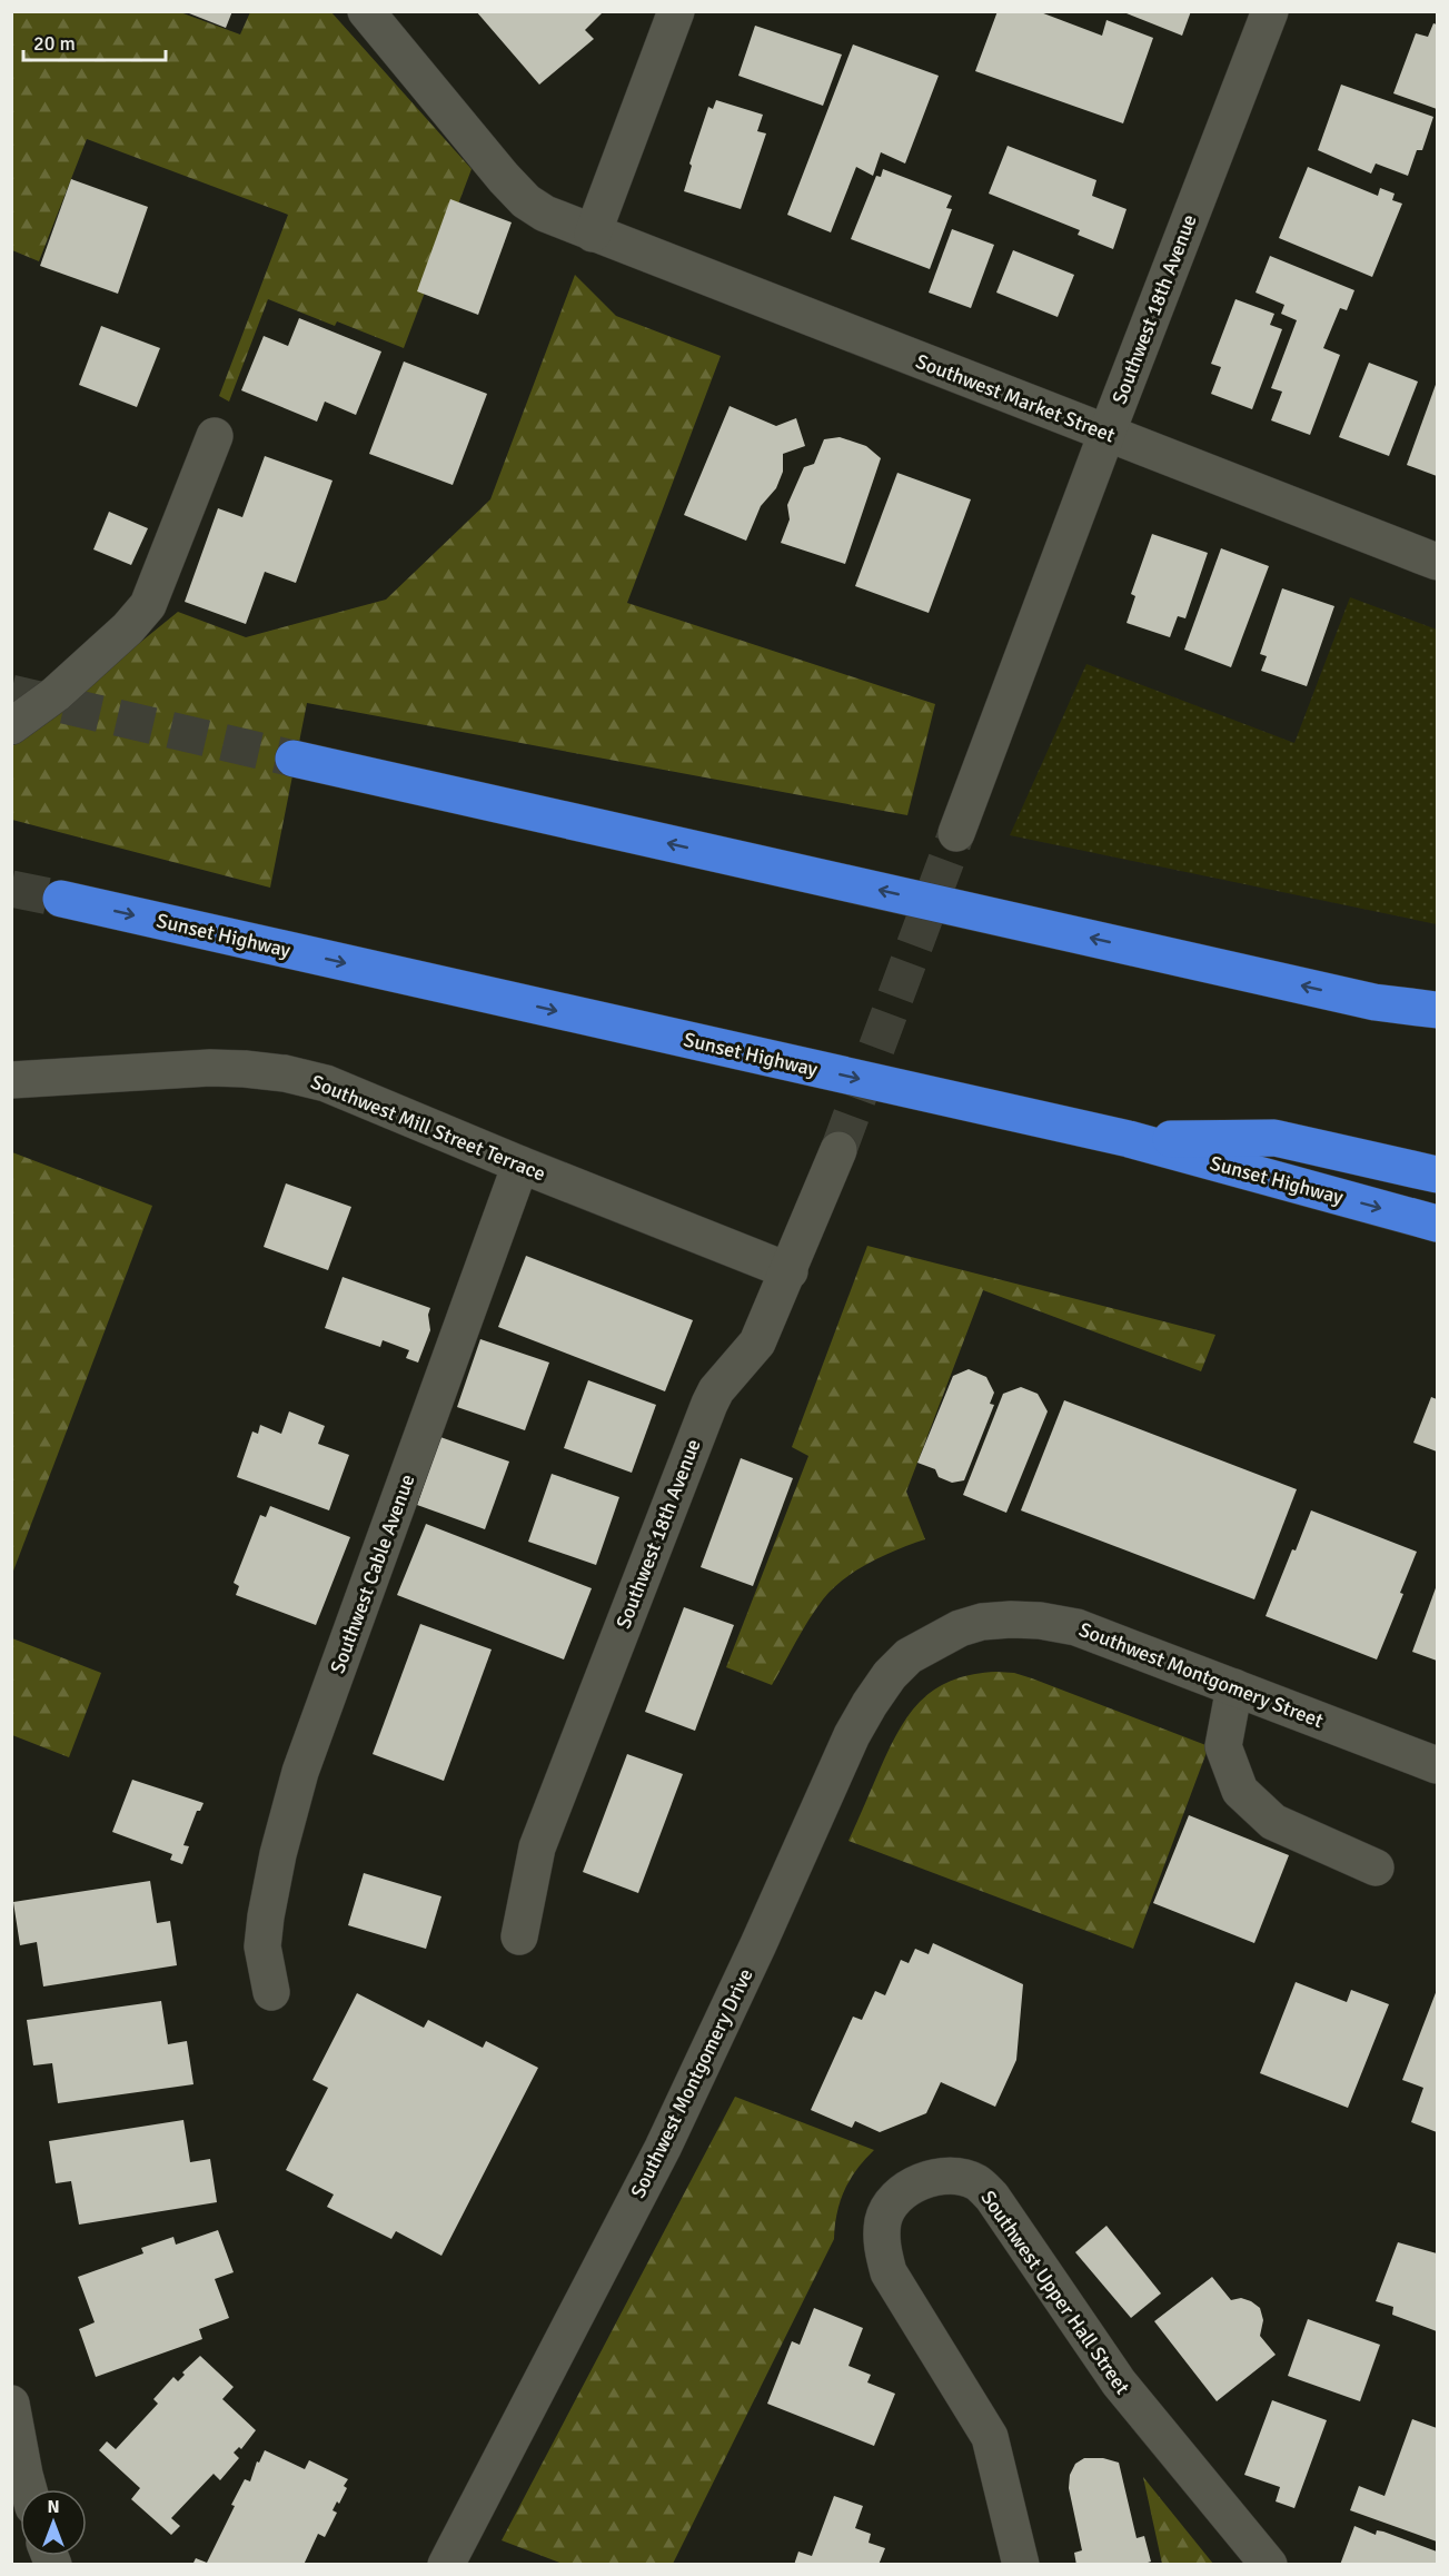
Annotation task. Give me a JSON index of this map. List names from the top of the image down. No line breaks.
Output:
{"streets":{"highway":["Sunset Highway"],"street":["Southwest 18th Avenue","Southwest Market Street","Southwest Mill Street Terrace","Southwest Cable Avenue","Southwest Montgomery Street","Southwest Montgomery Drive","Southwest Upper Hall Street"]},"crossings":[["Southwest 18th Avenue","Southwest Market Street"],["Southwest 18th Avenue","Southwest Mill Street Terrace"],["Southwest Mill Street Terrace","Southwest Cable Avenue"],["Southwest Montgomery Street","Southwest Montgomery Drive"]],"scale_bar":"20 m","north":"top"}
